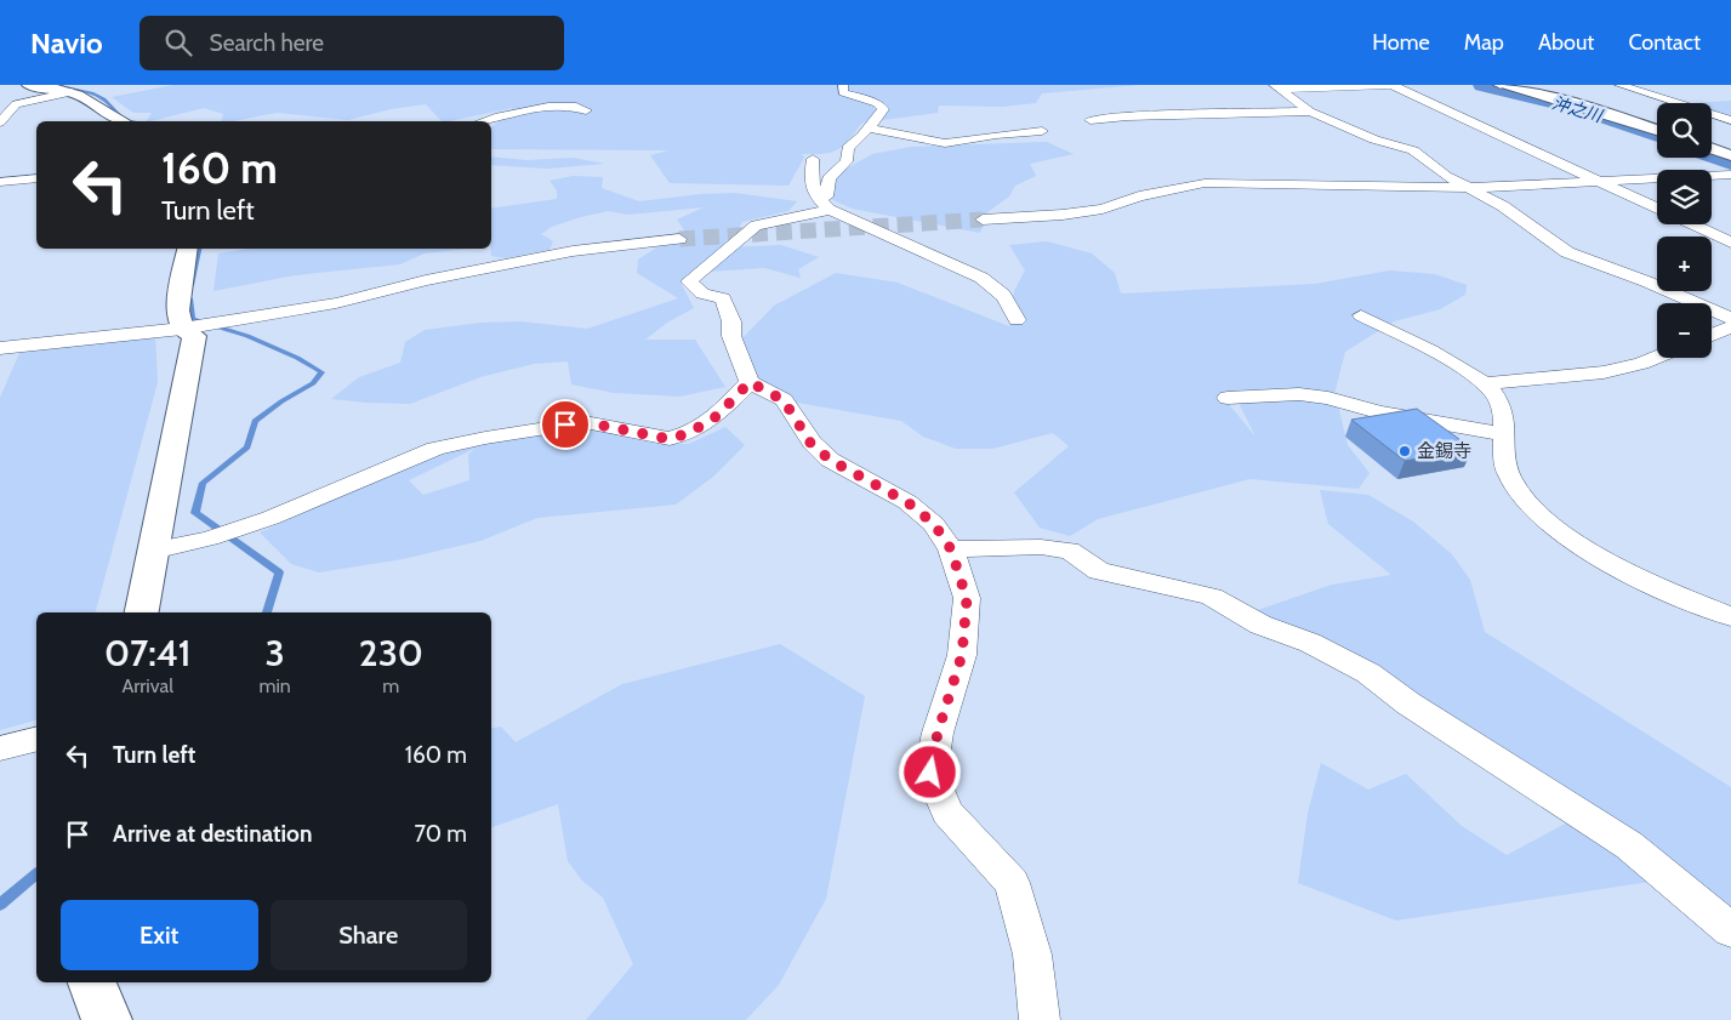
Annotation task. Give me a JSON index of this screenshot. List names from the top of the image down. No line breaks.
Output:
{"water":["沖之川"],"places":["金錫寺"],"page":{"header":"Navio","search":"Search here","nav":["Home","Map","About","Contact"],"map_buttons":["+","−"],"turn":["160 m","Turn left"],"eta":["07:41","Arrival","3","min","230","m"],"list":[{"name":"Turn left","value":"160 m"},{"name":"Arrive at destination","value":"70 m"}],"buttons":["Exit","Share"]}}
